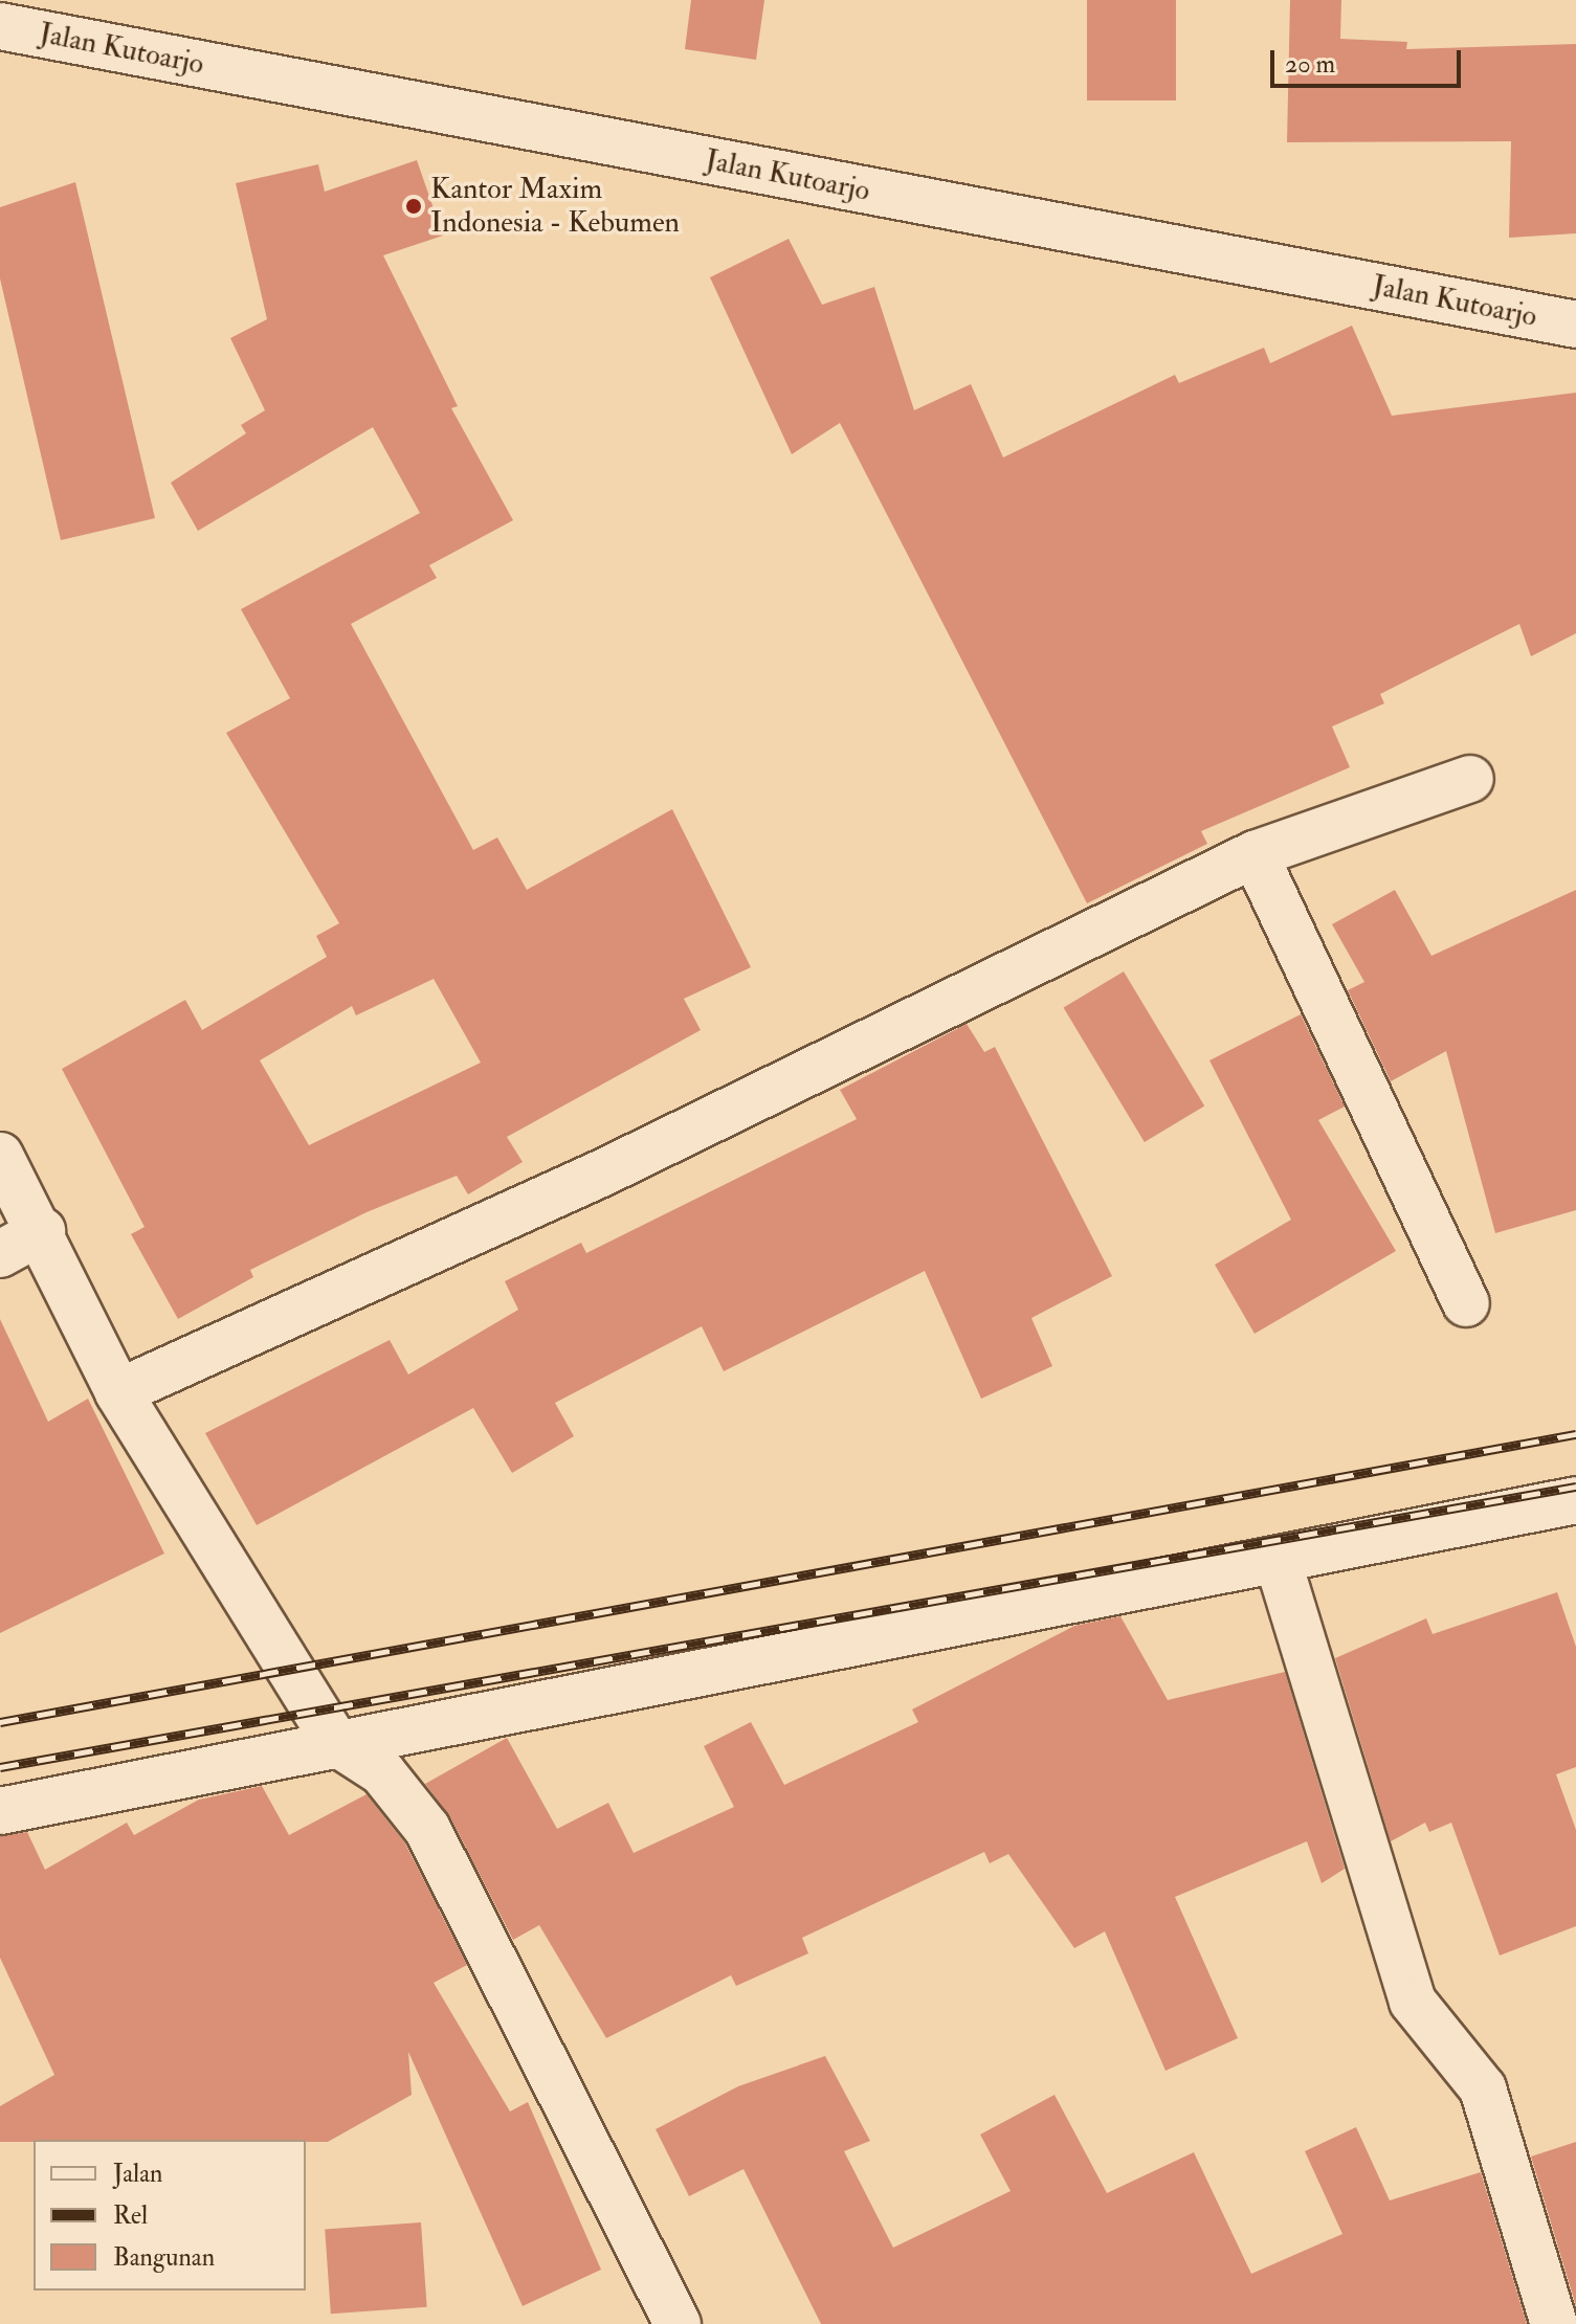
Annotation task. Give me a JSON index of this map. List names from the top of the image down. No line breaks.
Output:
{"streets":{"street":["Jalan Kutoarjo"]},"places":["Kantor Maxim Indonesia - Kebumen"],"legend":["Jalan","Rel","Bangunan"],"scale_bar":"20 m"}
